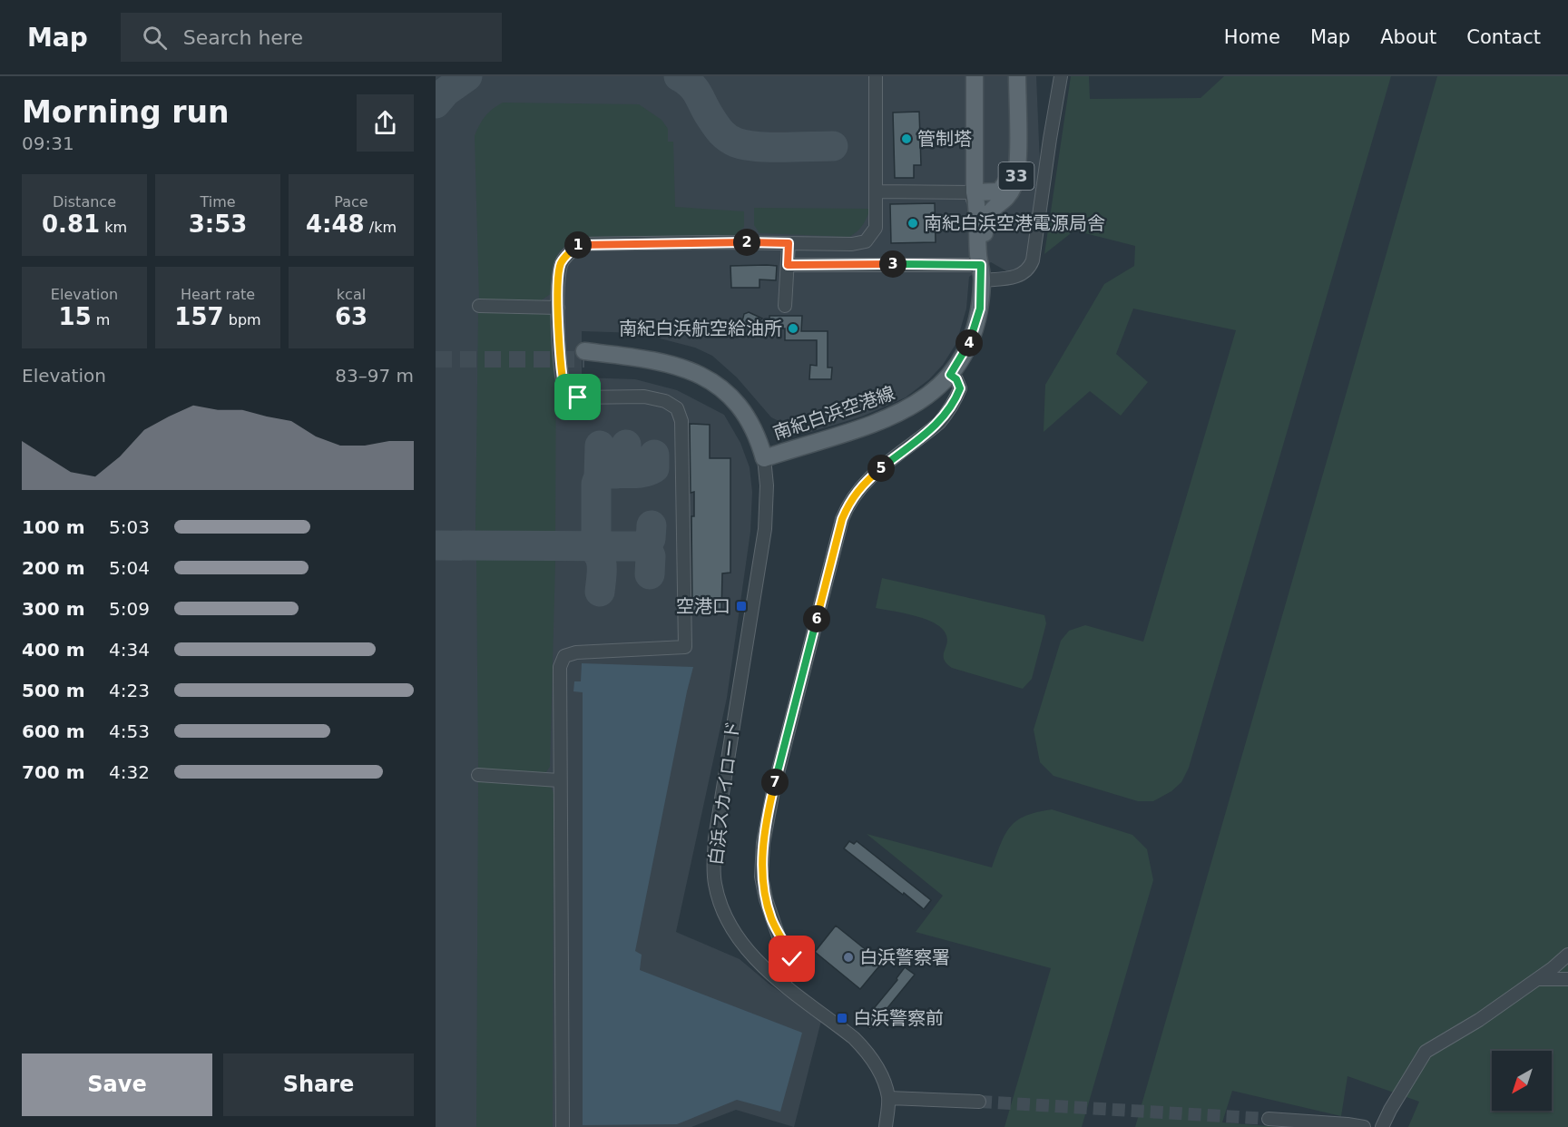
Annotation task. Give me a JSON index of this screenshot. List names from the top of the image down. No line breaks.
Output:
{"streets":{"main road":["33","南紀白浜空港線"],"street":["白浜スカイロード"]},"crossings":[["南紀白浜空港線","白浜スカイロード"]],"places":{"other":["管制塔","南紀白浜空港電源局舎","南紀白浜航空給油所","白浜警察署"],"transit":["空港口","白浜警察前"]},"north":"bottom left","page":{"header":"Map","search":"Search here","nav":["Home","Map","About","Contact"],"heading":["Morning run","09:31"],"stats":[["Distance","0.81 km"],["Time","3:53"],["Pace","4:48 /km"],["Elevation","15 m"],["Heart rate","157 bpm"],["kcal","63"]],"pins":["2","1","3","4","5","6","7"],"chart":["Elevation","83–97 m"],"list":[{"name":"100 m","note":"5:03"},{"name":"200 m","note":"5:04"},{"name":"300 m","note":"5:09"},{"name":"400 m","note":"4:34"},{"name":"500 m","note":"4:23"},{"name":"600 m","note":"4:53"},{"name":"700 m","note":"4:32"}],"buttons":["Save","Share"]}}
